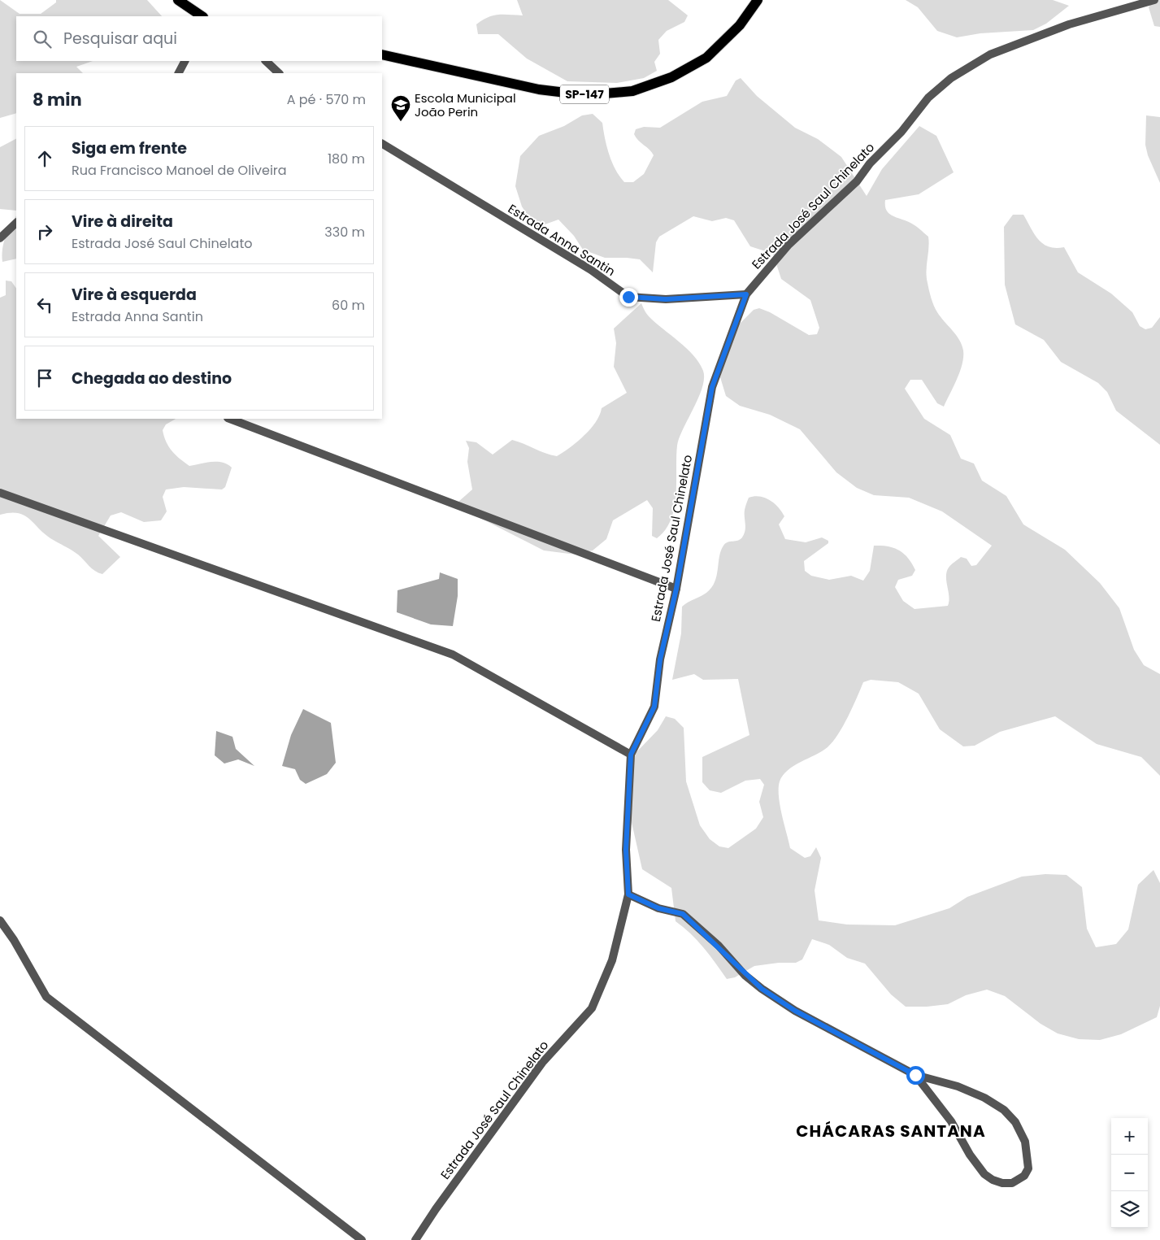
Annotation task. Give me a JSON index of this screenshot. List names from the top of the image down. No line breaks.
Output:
{"streets":{"main road":["SP-147"],"street":["Estrada José Saul Chinelato","Estrada Anna Santin"]},"crossings":[["Estrada José Saul Chinelato","Estrada Anna Santin"]],"districts":["CHÁCARAS SANTANA"],"places":{"school or university":["Escola Municipal João Perin"]},"page":{"search":"Pesquisar aqui","heading":["8 min","A pé · 570 m"],"list":[["Siga em frente","Rua Francisco Manoel de Oliveira","180 m"],["Vire à direita","Estrada José Saul Chinelato","330 m"],["Vire à esquerda","Estrada Anna Santin","60 m"],"Chegada ao destino"],"map_buttons":["+","−"]}}
